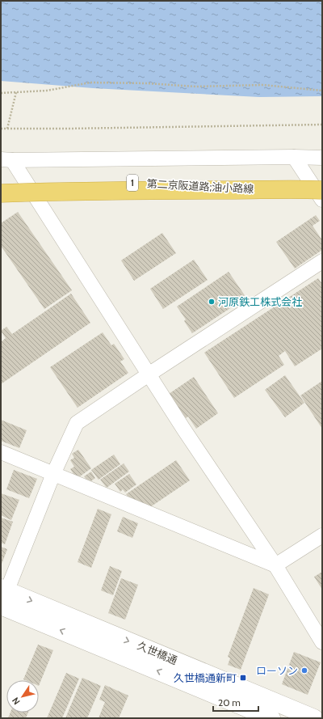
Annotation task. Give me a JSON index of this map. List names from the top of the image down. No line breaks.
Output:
{"streets":{"highway":["1","第二京阪道路;油小路線"],"street":["久世橋通"]},"places":{"other":["河原鉄工株式会社","ローソン"],"transit":["久世橋通新町"]},"scale_bar":"20 m","north":"bottom left"}
